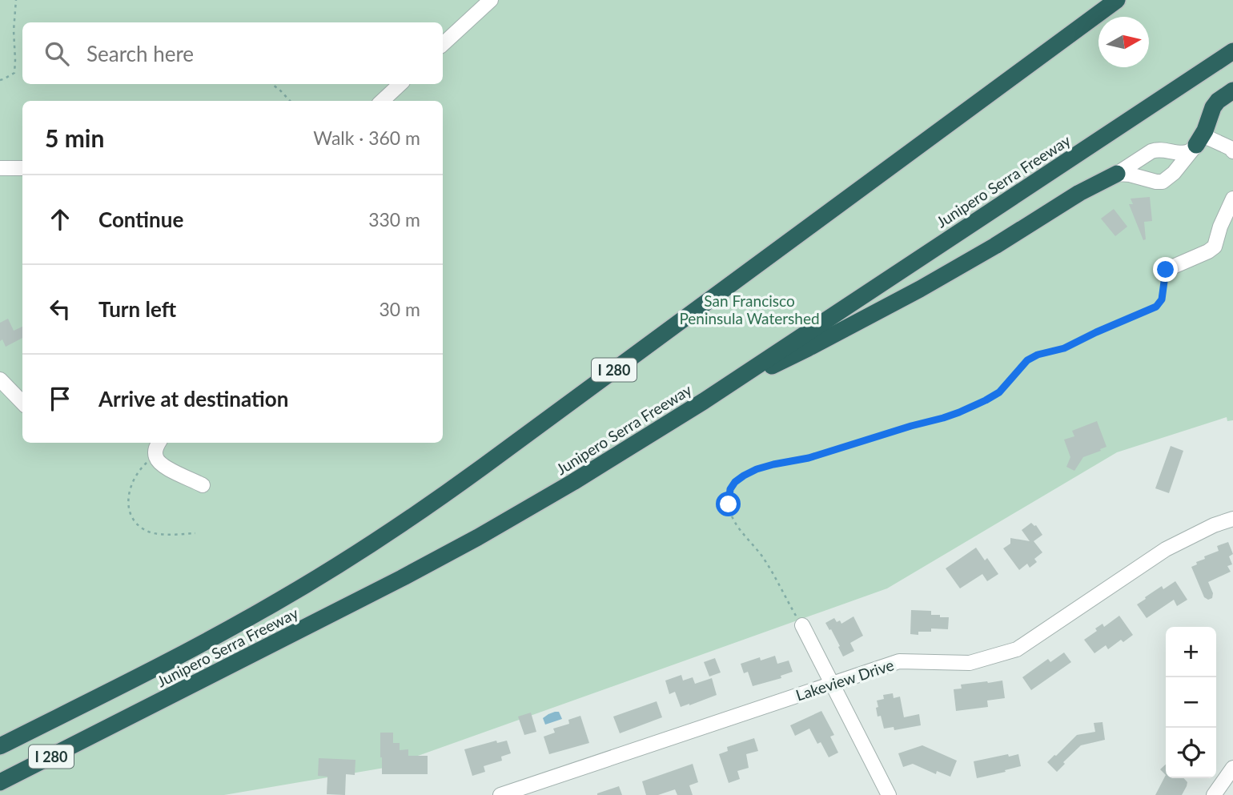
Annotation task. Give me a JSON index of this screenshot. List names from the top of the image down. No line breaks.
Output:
{"streets":{"highway":["Junipero Serra Freeway","I 280"],"street":["Lakeview Drive"]},"parks":["San Francisco Peninsula Watershed"],"north":"right","page":{"search":"Search here","heading":["5 min","Walk · 360 m"],"list":[["Continue","330 m"],["Turn left","30 m"],"Arrive at destination"],"map_buttons":["+","−"]}}
